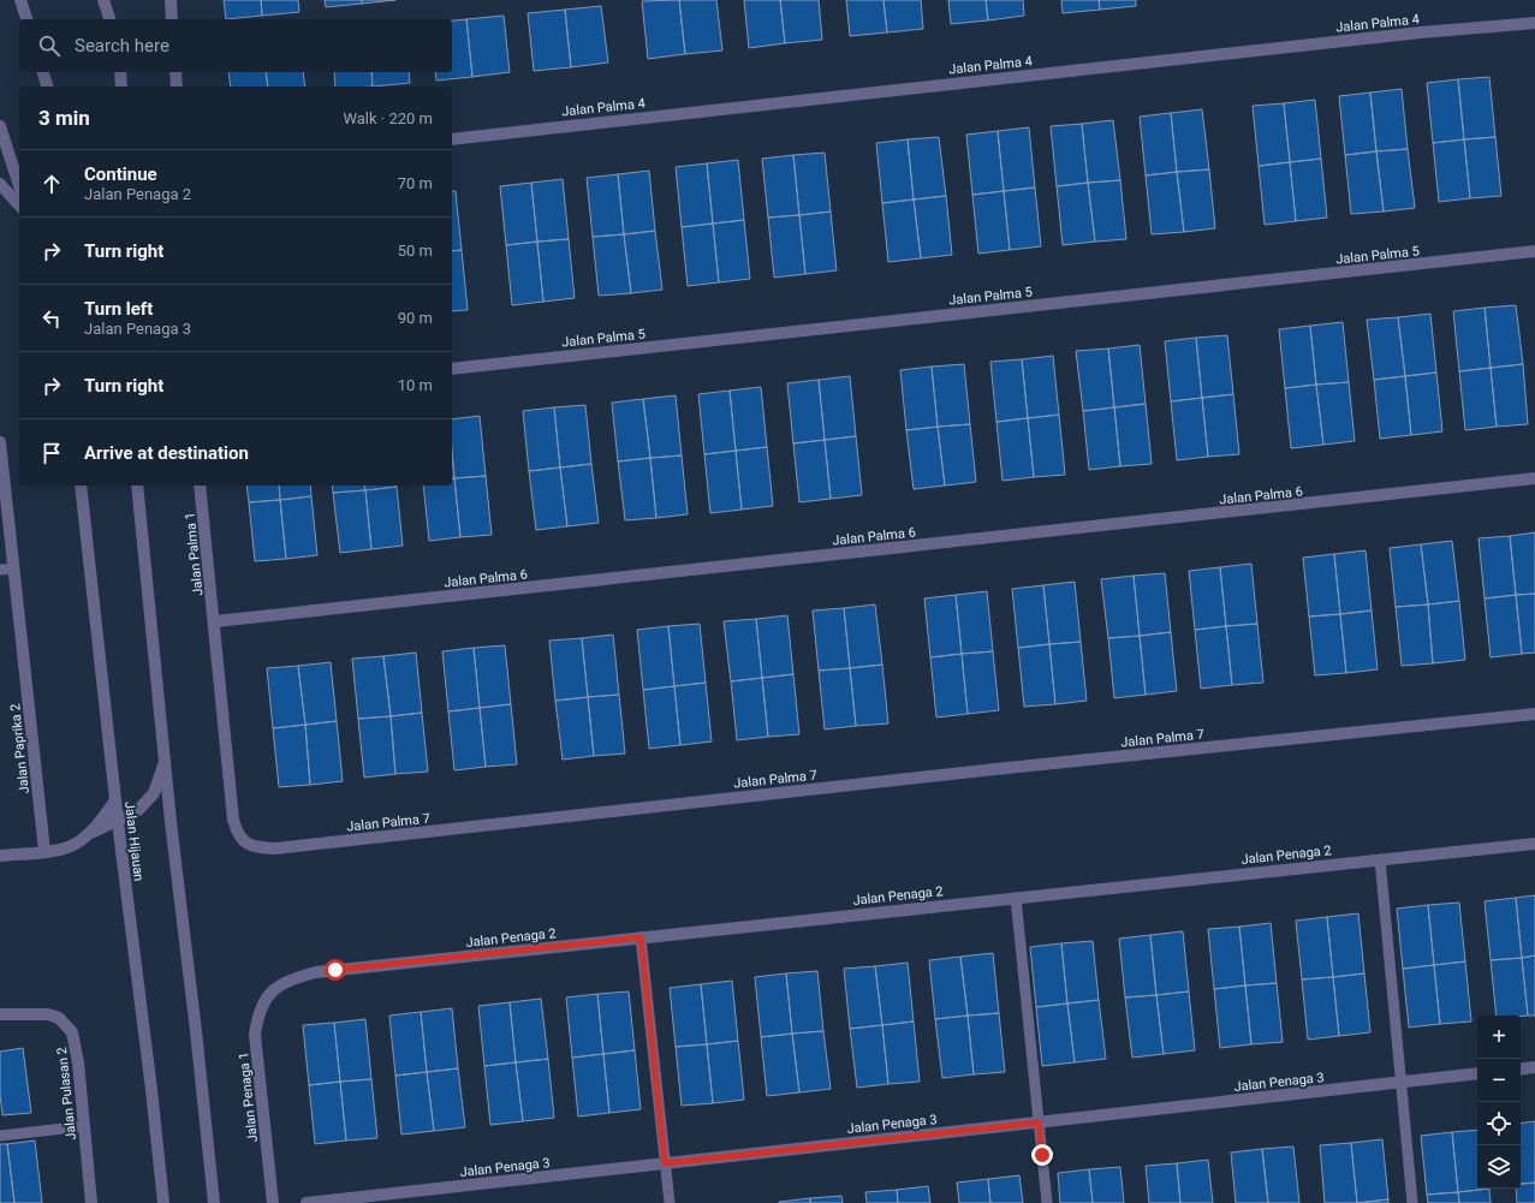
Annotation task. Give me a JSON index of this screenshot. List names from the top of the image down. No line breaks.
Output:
{"streets":{"street":["Jalan Palma 4","Jalan Palma 5","Jalan Palma 6","Jalan Palma 1","Jalan Palma 7","Jalan Paprika 2","Jalan Hijauan","Jalan Penaga 2","Jalan Penaga 3","Jalan Pulasan 2","Jalan Penaga 1"]},"crossings":[["Jalan Palma 6","Jalan Palma 1"],["Jalan Palma 6","Jalan Palma 7"],["Jalan Palma 1","Jalan Palma 7"],["Jalan Penaga 2","Jalan Penaga 1"]],"page":{"search":"Search here","heading":["3 min","Walk · 220 m"],"list":[["Continue","Jalan Penaga 2","70 m"],["Turn right","50 m"],["Turn left","Jalan Penaga 3","90 m"],["Turn right","10 m"],"Arrive at destination"],"map_buttons":["+","−"]}}
